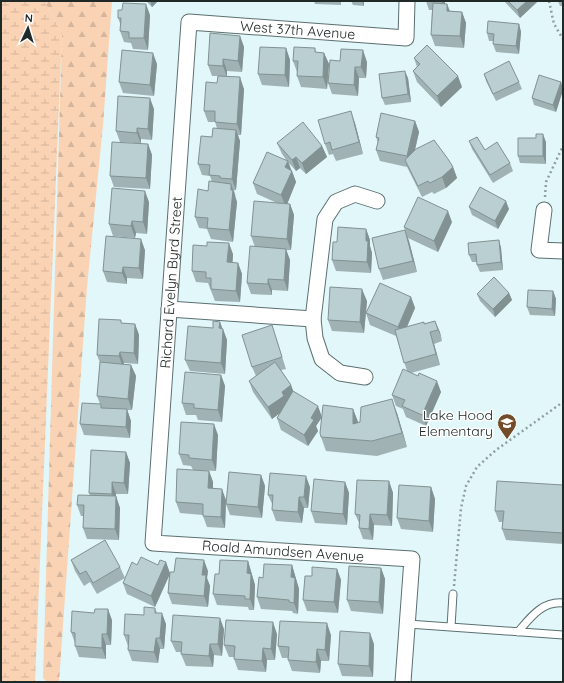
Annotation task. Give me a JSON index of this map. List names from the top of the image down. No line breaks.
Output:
{"streets":{"street":["West 37th Avenue","Richard Evelyn Byrd Street","Roald Amundsen Avenue"]},"crossings":[["West 37th Avenue","Richard Evelyn Byrd Street"],["Richard Evelyn Byrd Street","Roald Amundsen Avenue"]],"places":{"school or university":["Lake Hood Elementary"]},"north":"top"}
